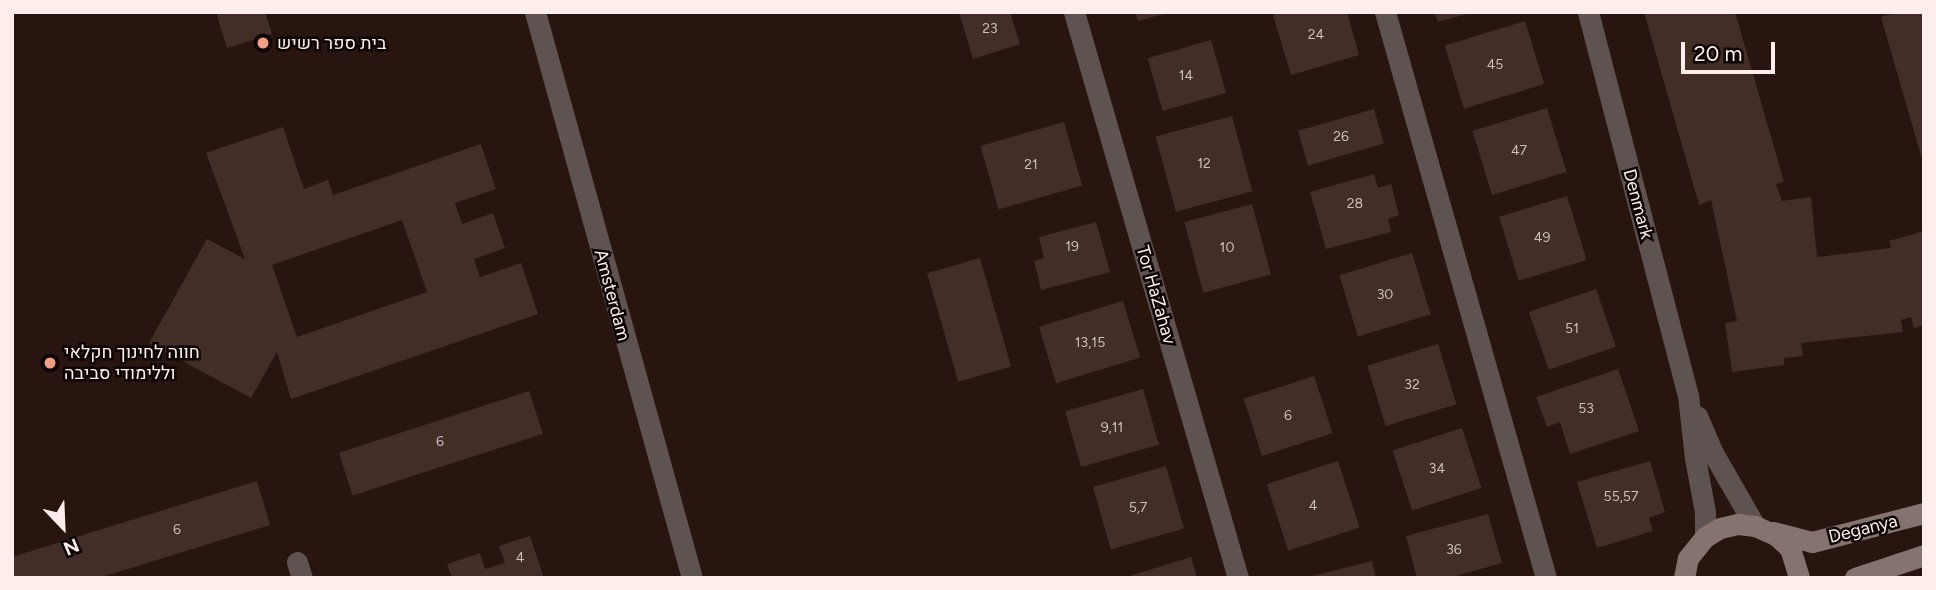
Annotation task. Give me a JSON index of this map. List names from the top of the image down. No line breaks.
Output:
{"streets":{"street":["Denmark","Amsterdam","Tor HaZahav","Deganya"]},"crossings":[["Denmark","Deganya"]],"places":["בית ספר רשיש","חווה לחינוך חקלאי וללימודי סביבה"],"house_numbers":["23","24","45","14","26","47","12","21","28","49","19","10","30","51","13,15","32","53","6","9,11","6","34","55,57","4","5,7","6","36","4"],"scale_bar":"20 m","north":"bottom right"}
